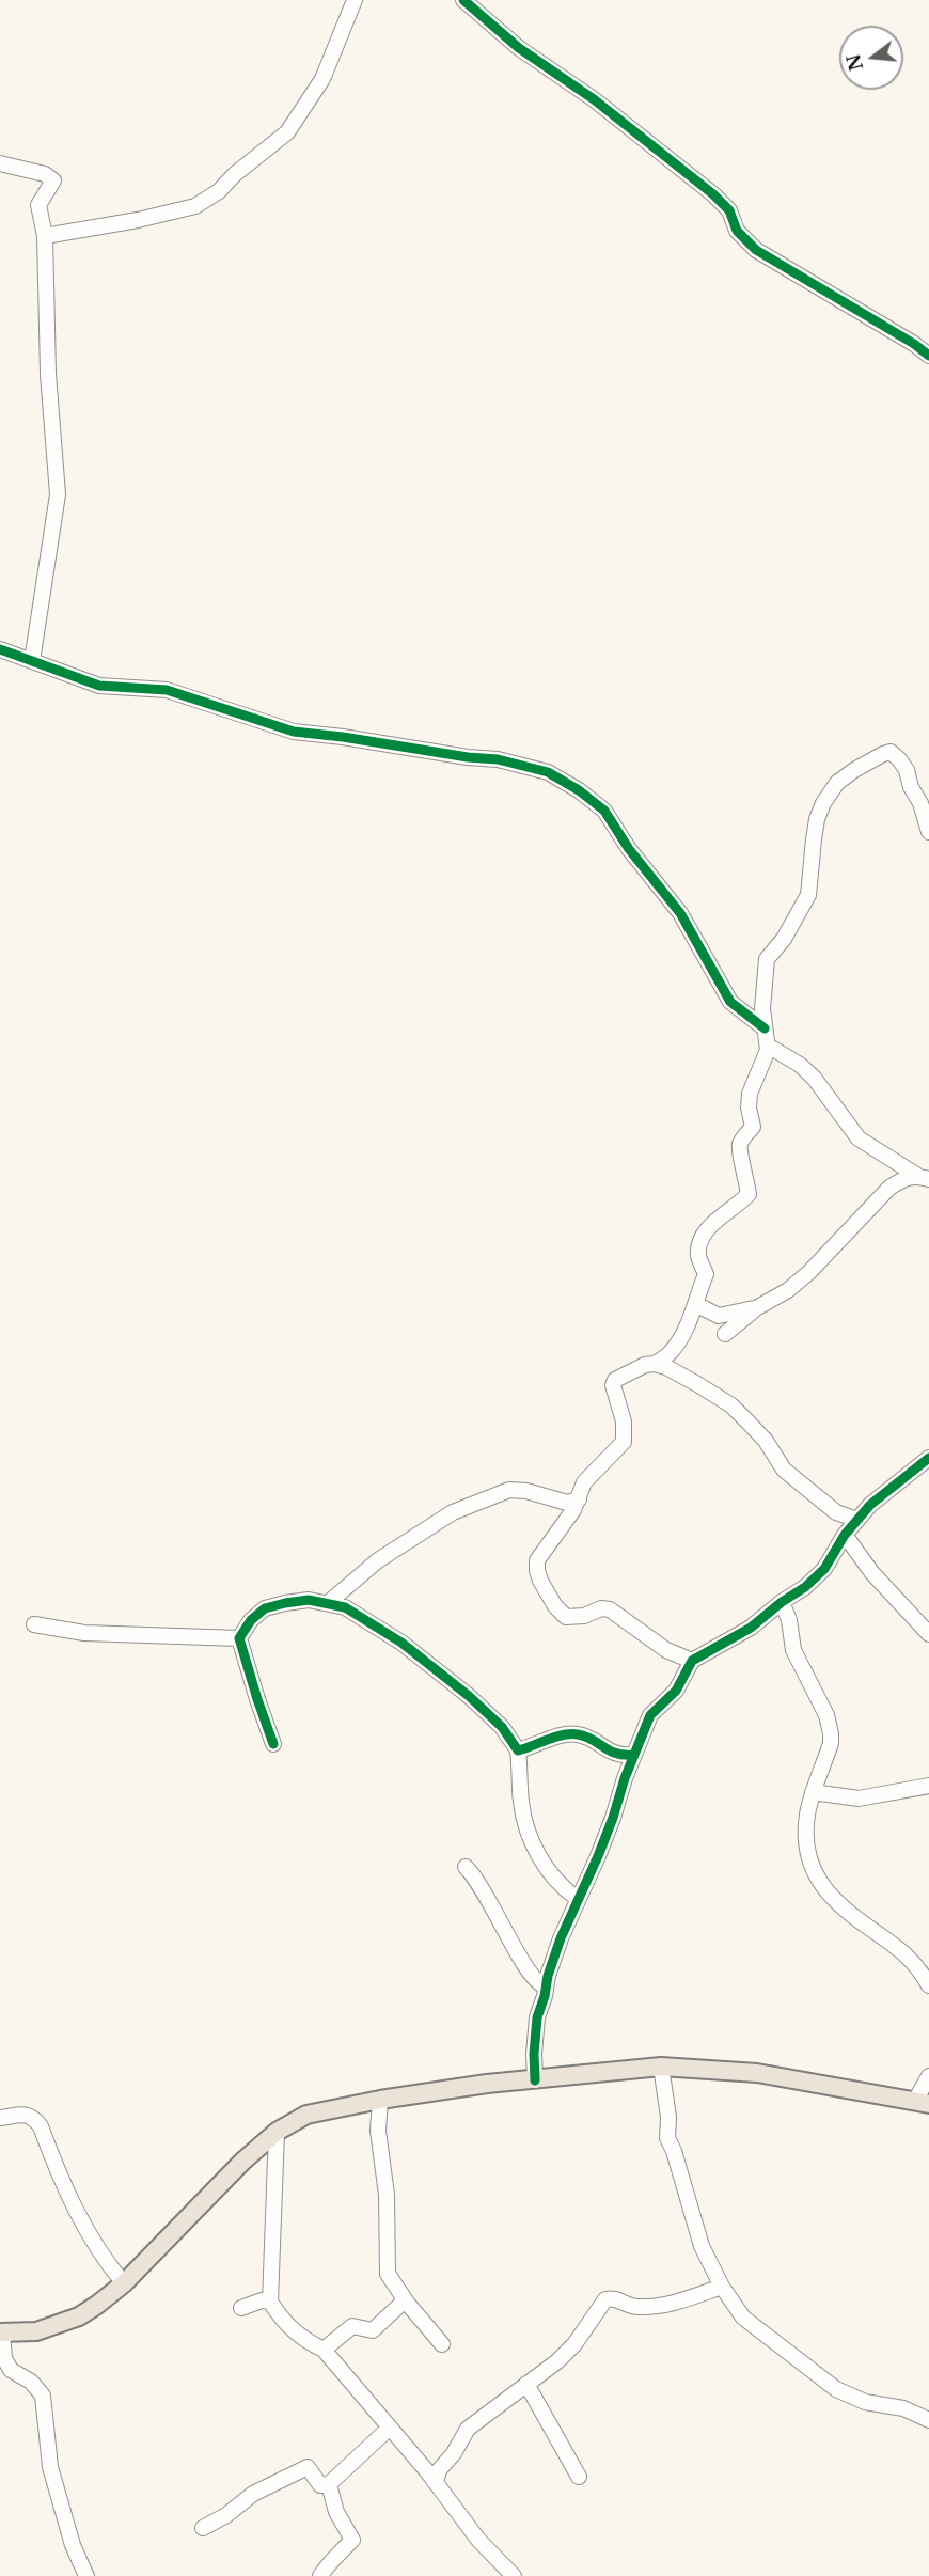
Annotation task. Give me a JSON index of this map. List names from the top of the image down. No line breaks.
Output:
{"north":"left"}
